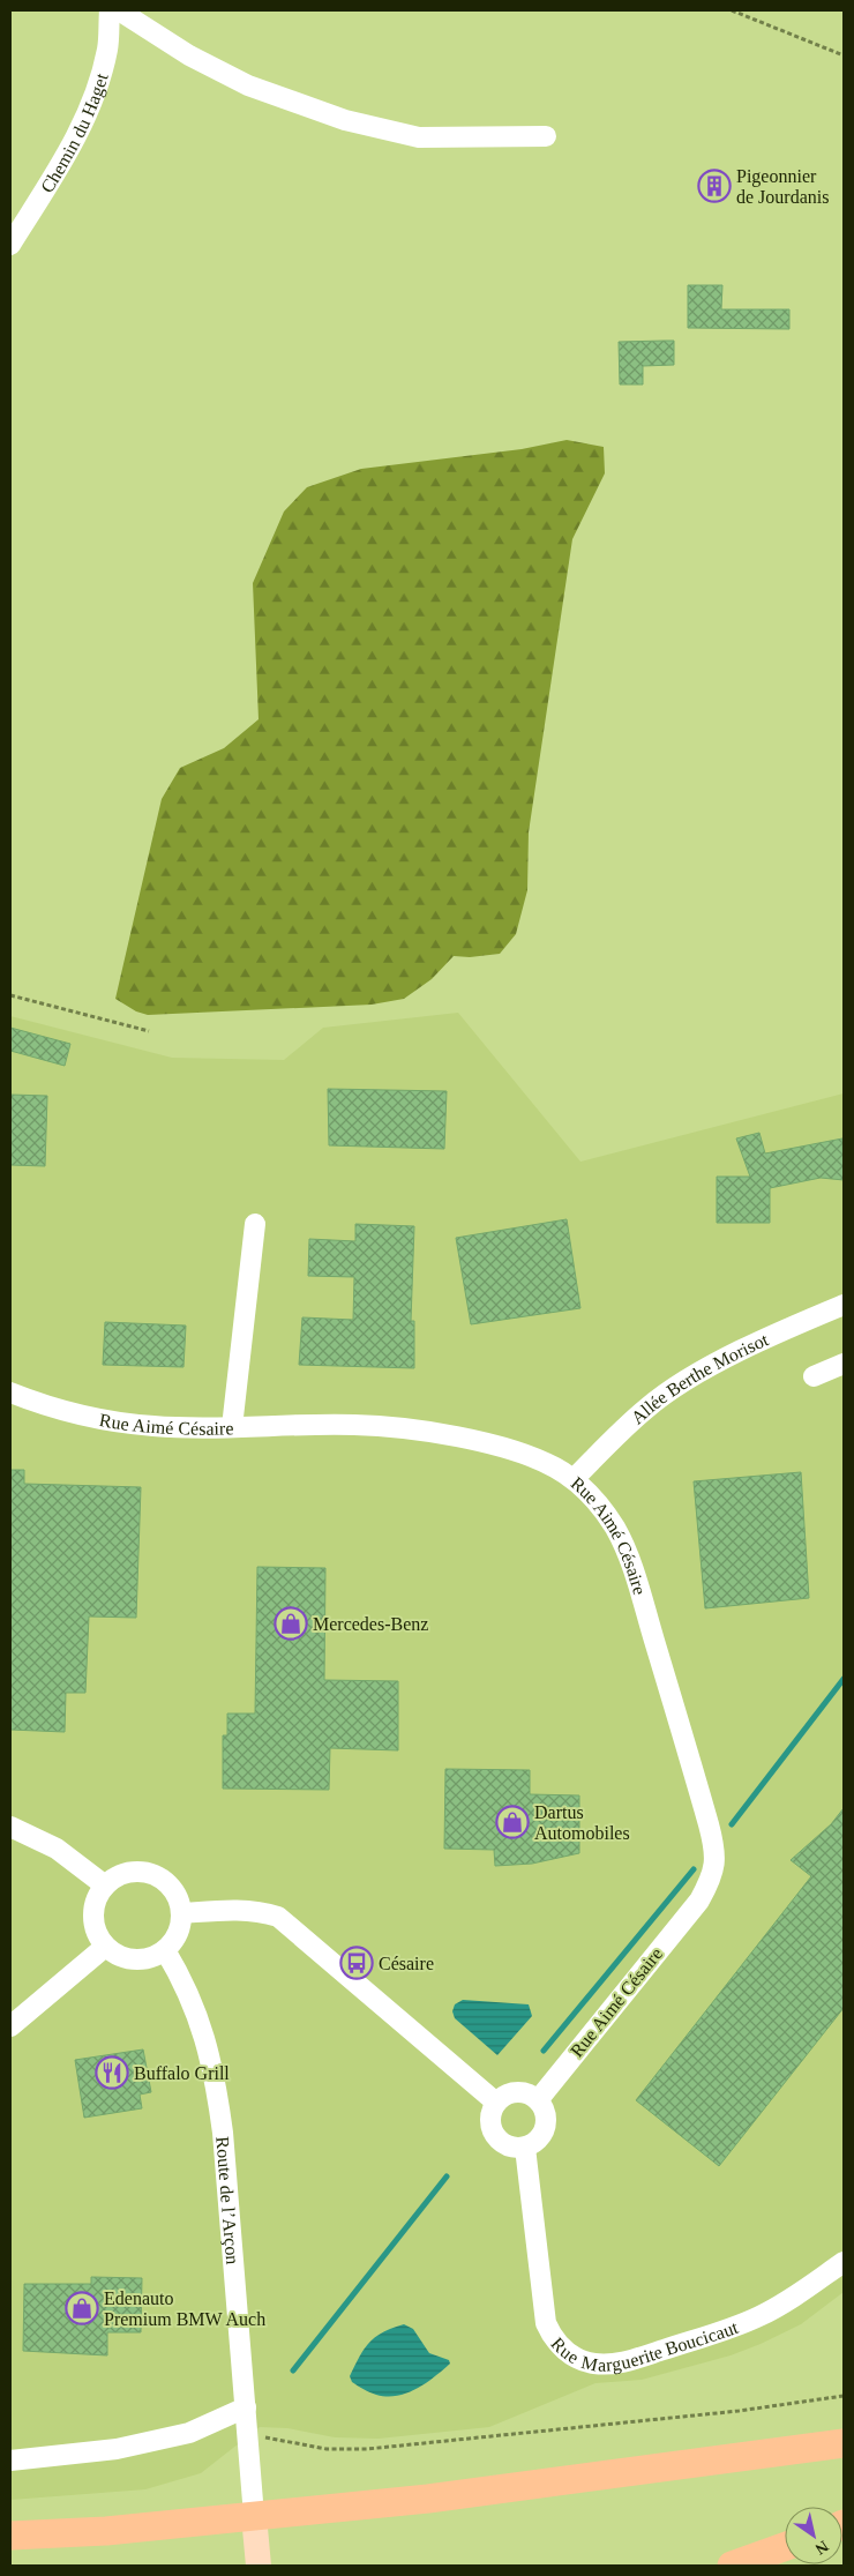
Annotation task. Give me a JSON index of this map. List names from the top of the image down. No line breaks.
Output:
{"streets":{"main road":["Route de l’Arçon"],"street":["Chemin du Haget","Allée Berthe Morisot","Rue Aimé Césaire","Rue Marguerite Boucicaut"]},"crossings":[["Allée Berthe Morisot","Rue Aimé Césaire"],["Rue Aimé Césaire","Rue Marguerite Boucicaut"]],"places":{"building":["Pigeonnier de Jourdanis"],"shop":["Mercedes-Benz","Dartus Automobiles","Edenauto Premium BMW Auch"],"bus stop":["Césaire"],"restaurant":["Buffalo Grill"]},"north":"bottom right"}
